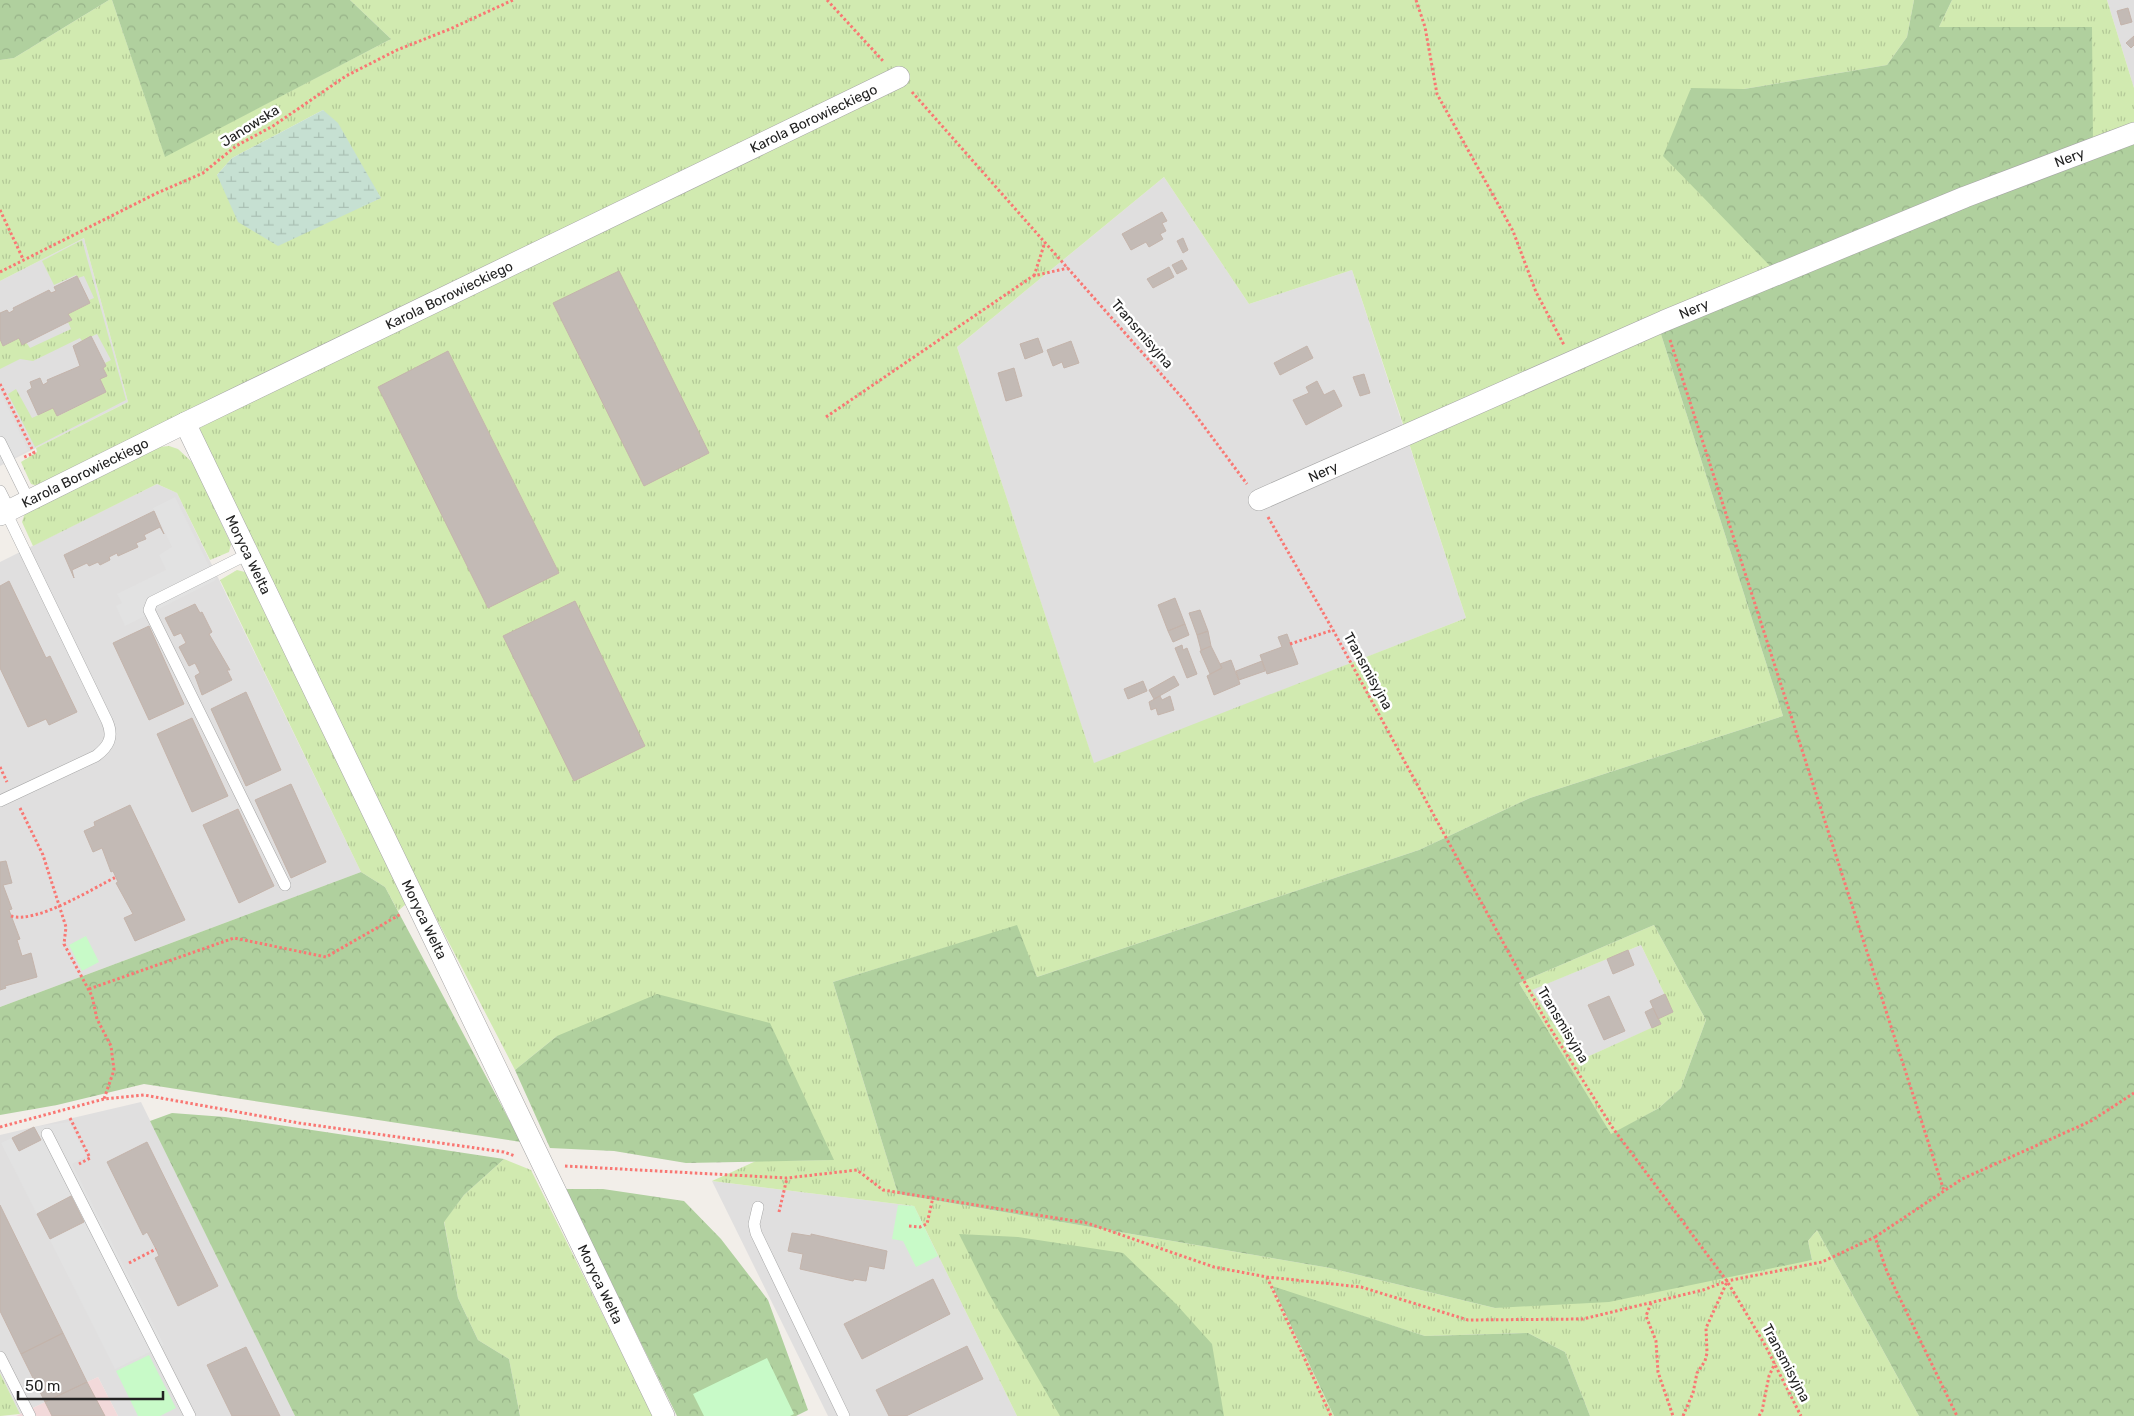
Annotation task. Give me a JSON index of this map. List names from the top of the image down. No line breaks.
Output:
{"streets":{"street":["Karola Borowieckiego","Nery","Moryca Welta"],"path":["Janowska","Transmisyjna"]},"crossings":[["Karola Borowieckiego","Transmisyjna"],["Karola Borowieckiego","Moryca Welta"],["Nery","Transmisyjna"]],"scale_bar":"50 m"}
